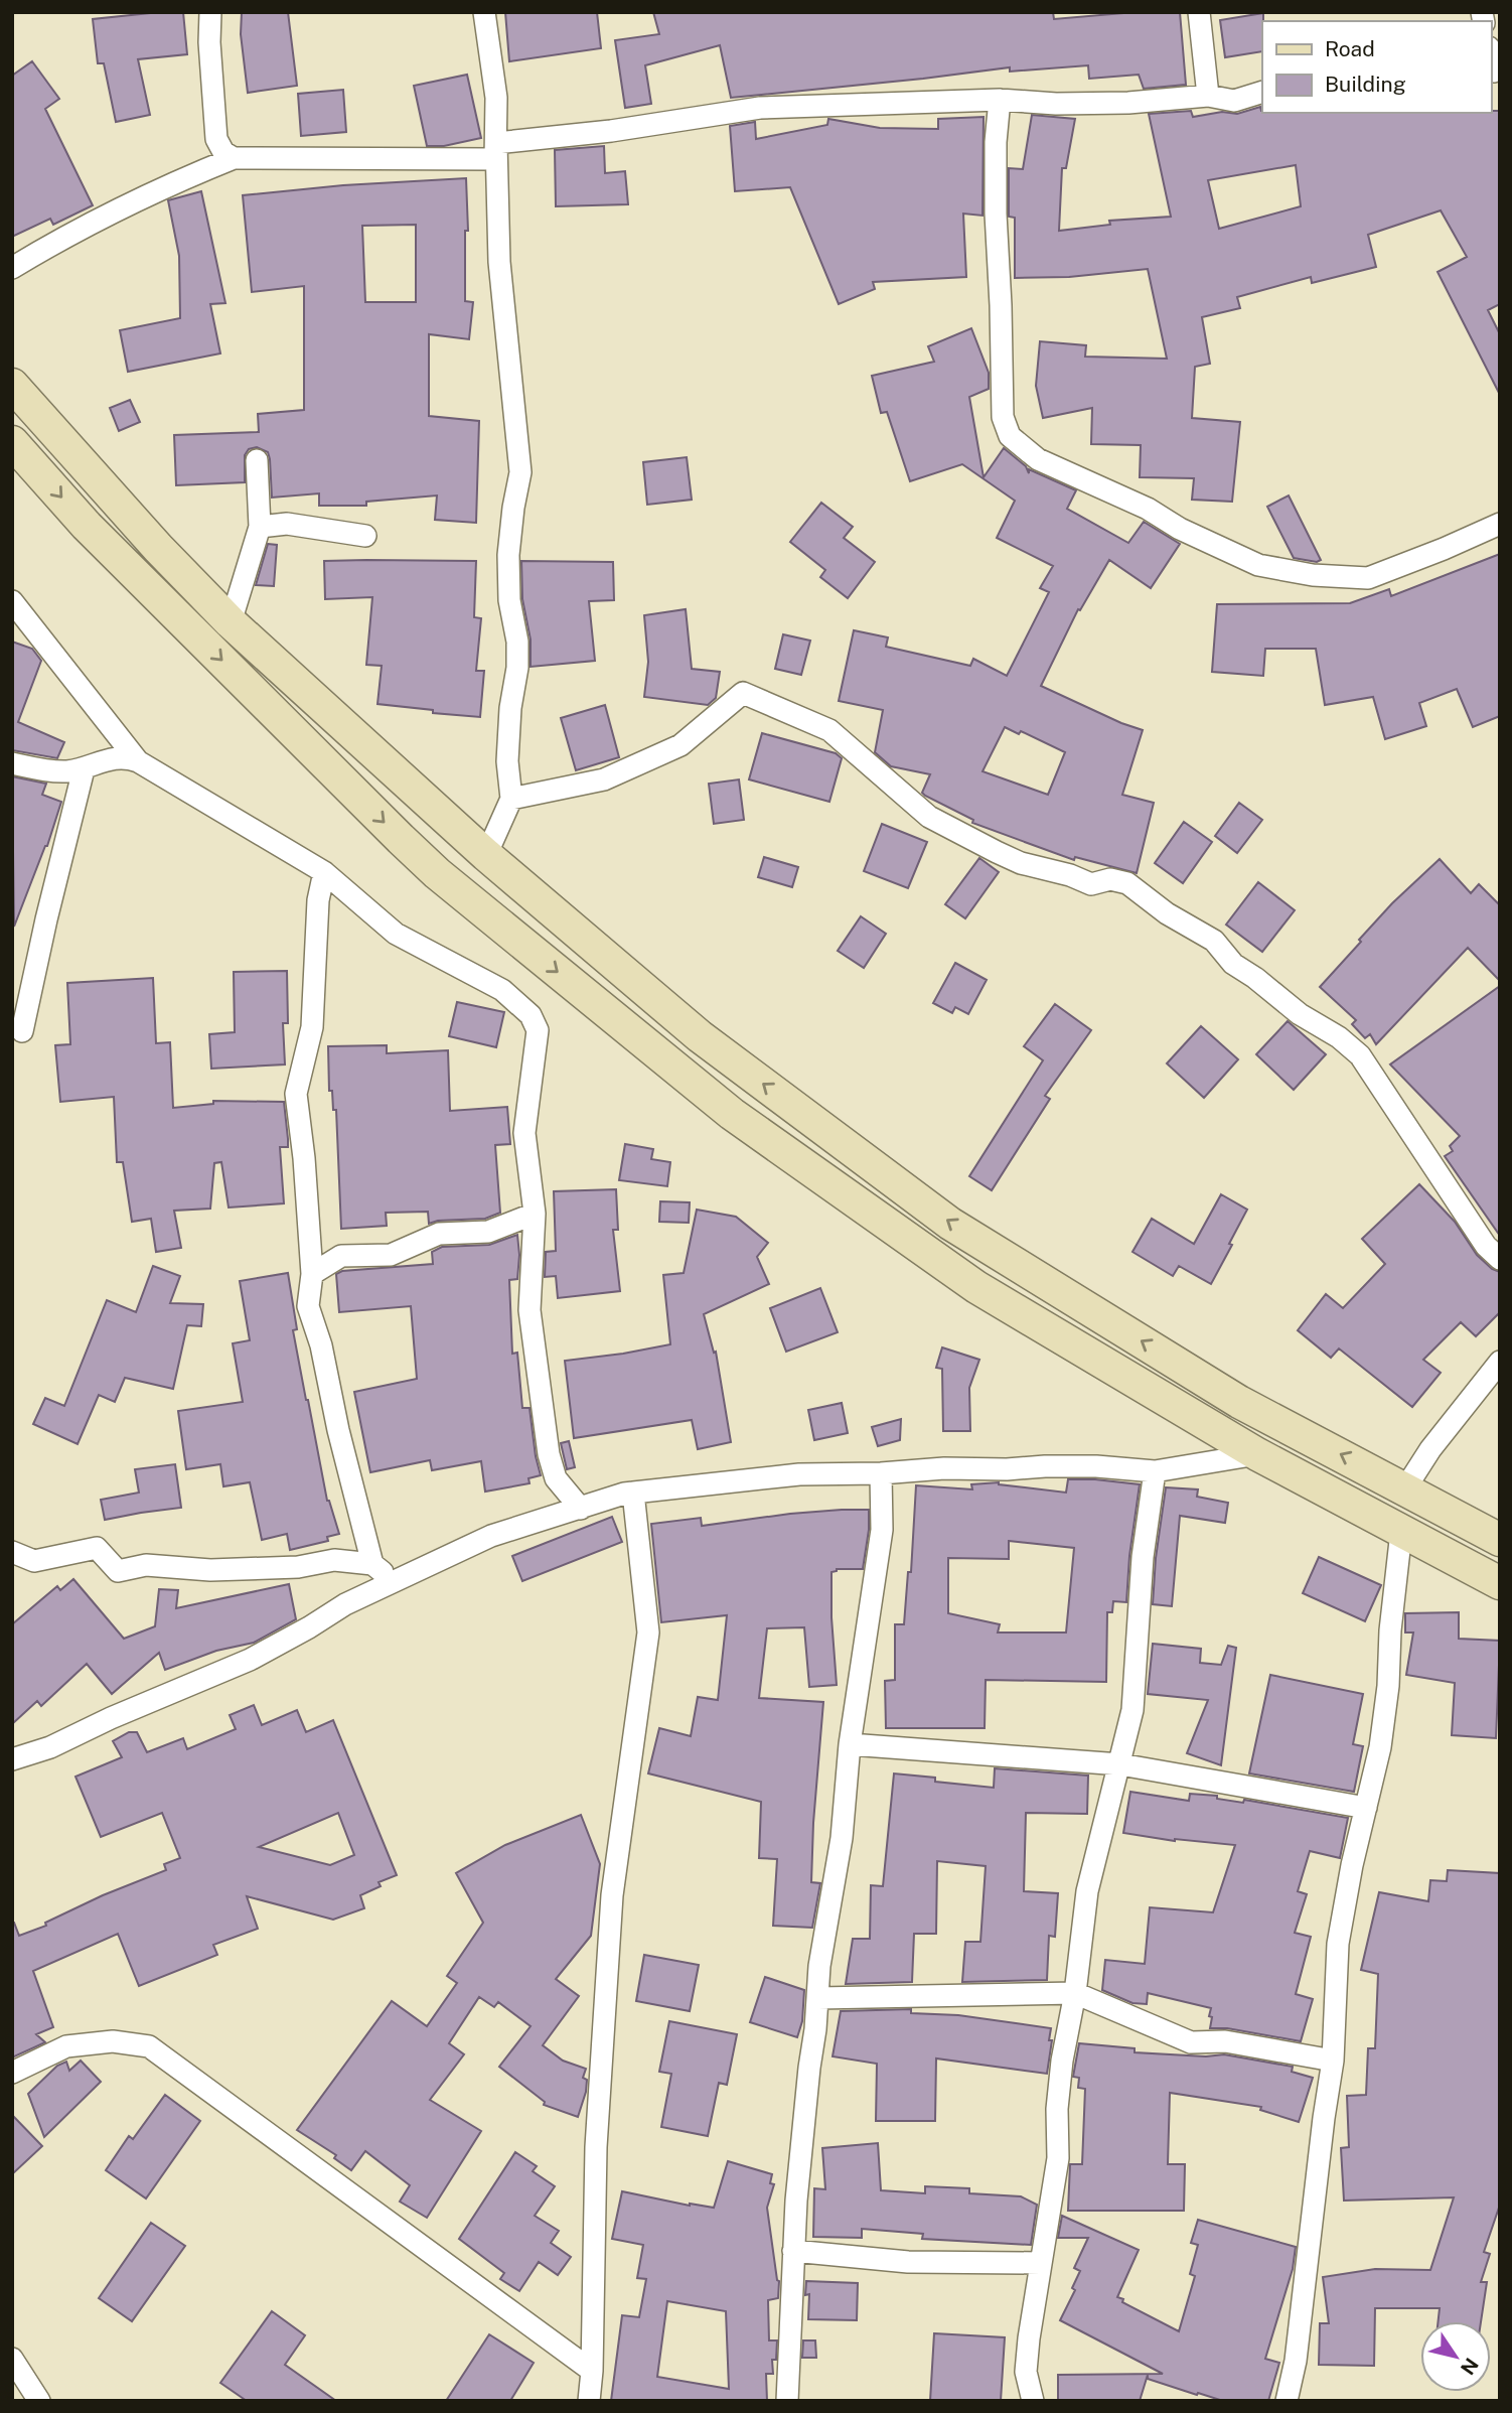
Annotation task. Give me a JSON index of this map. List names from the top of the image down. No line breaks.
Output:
{"legend":["Road","Building"],"north":"bottom right"}
